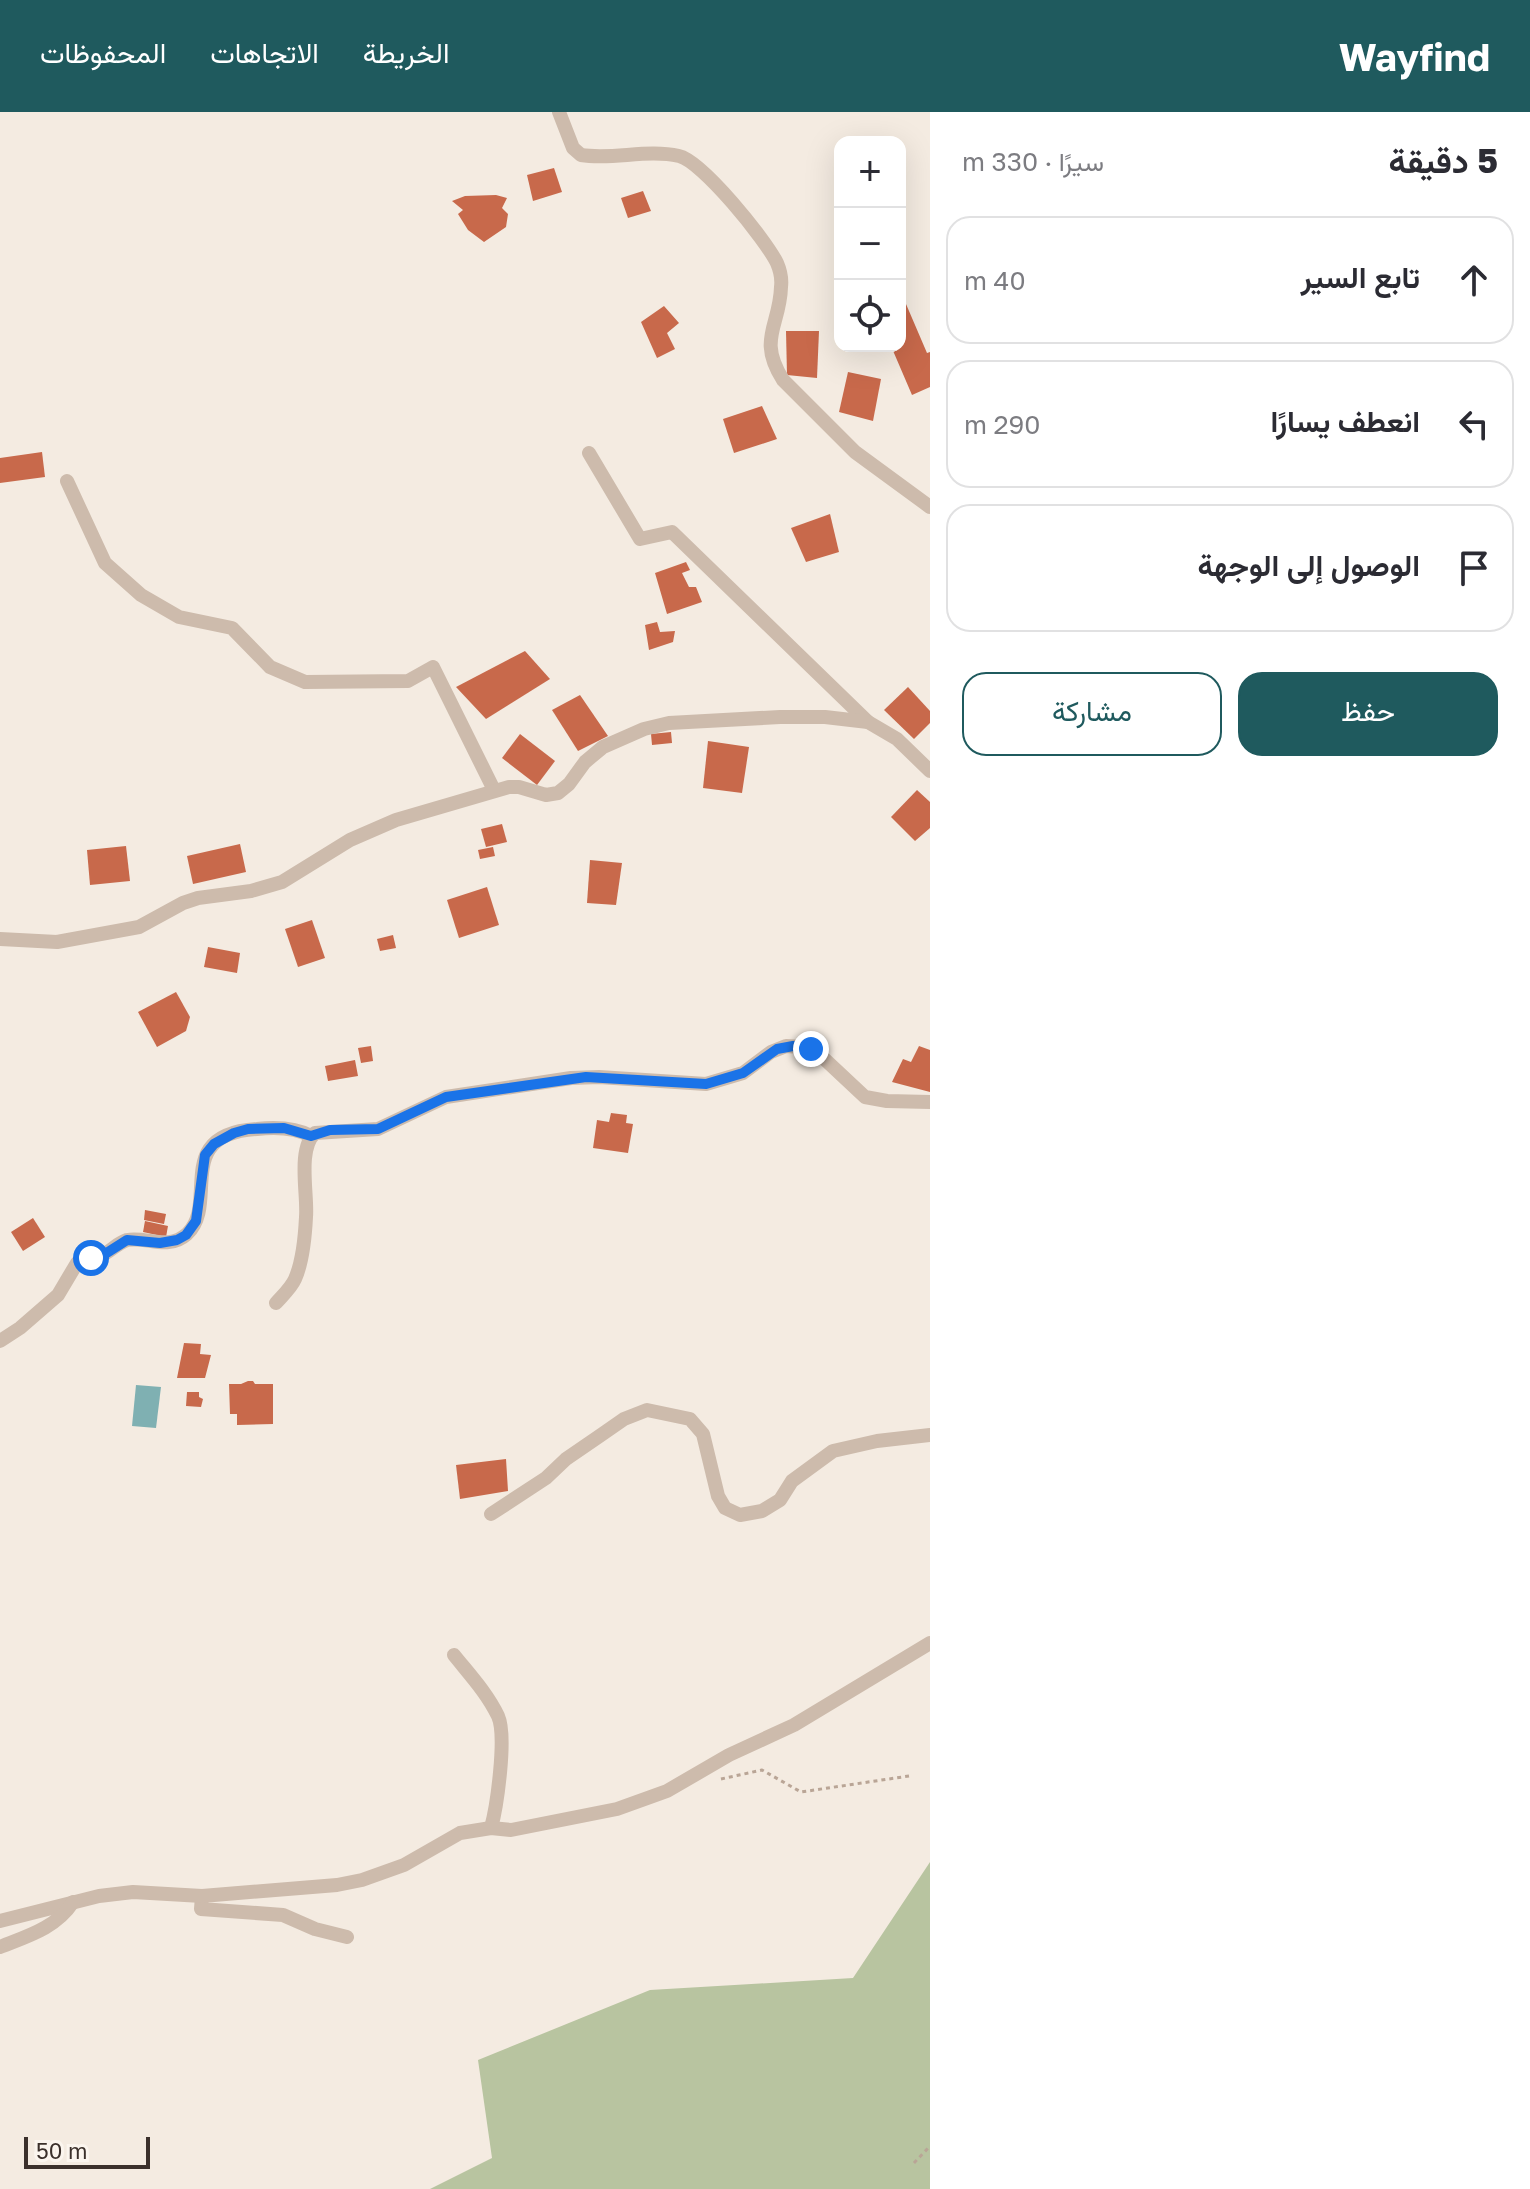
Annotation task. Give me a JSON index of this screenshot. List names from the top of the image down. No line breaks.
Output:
{"scale_bar":"50 m","page":{"header":"Wayfind","nav":["الخريطة","الاتجاهات","المحفوظات"],"heading":["5 دقيقة","سيرًا · 330 m"],"map_buttons":["+","−"],"list":[["تابع السير","40 m"],["انعطف يسارًا","290 m"],"الوصول إلى الوجهة"],"buttons":["حفظ","مشاركة"],"scale":"50 m"}}
